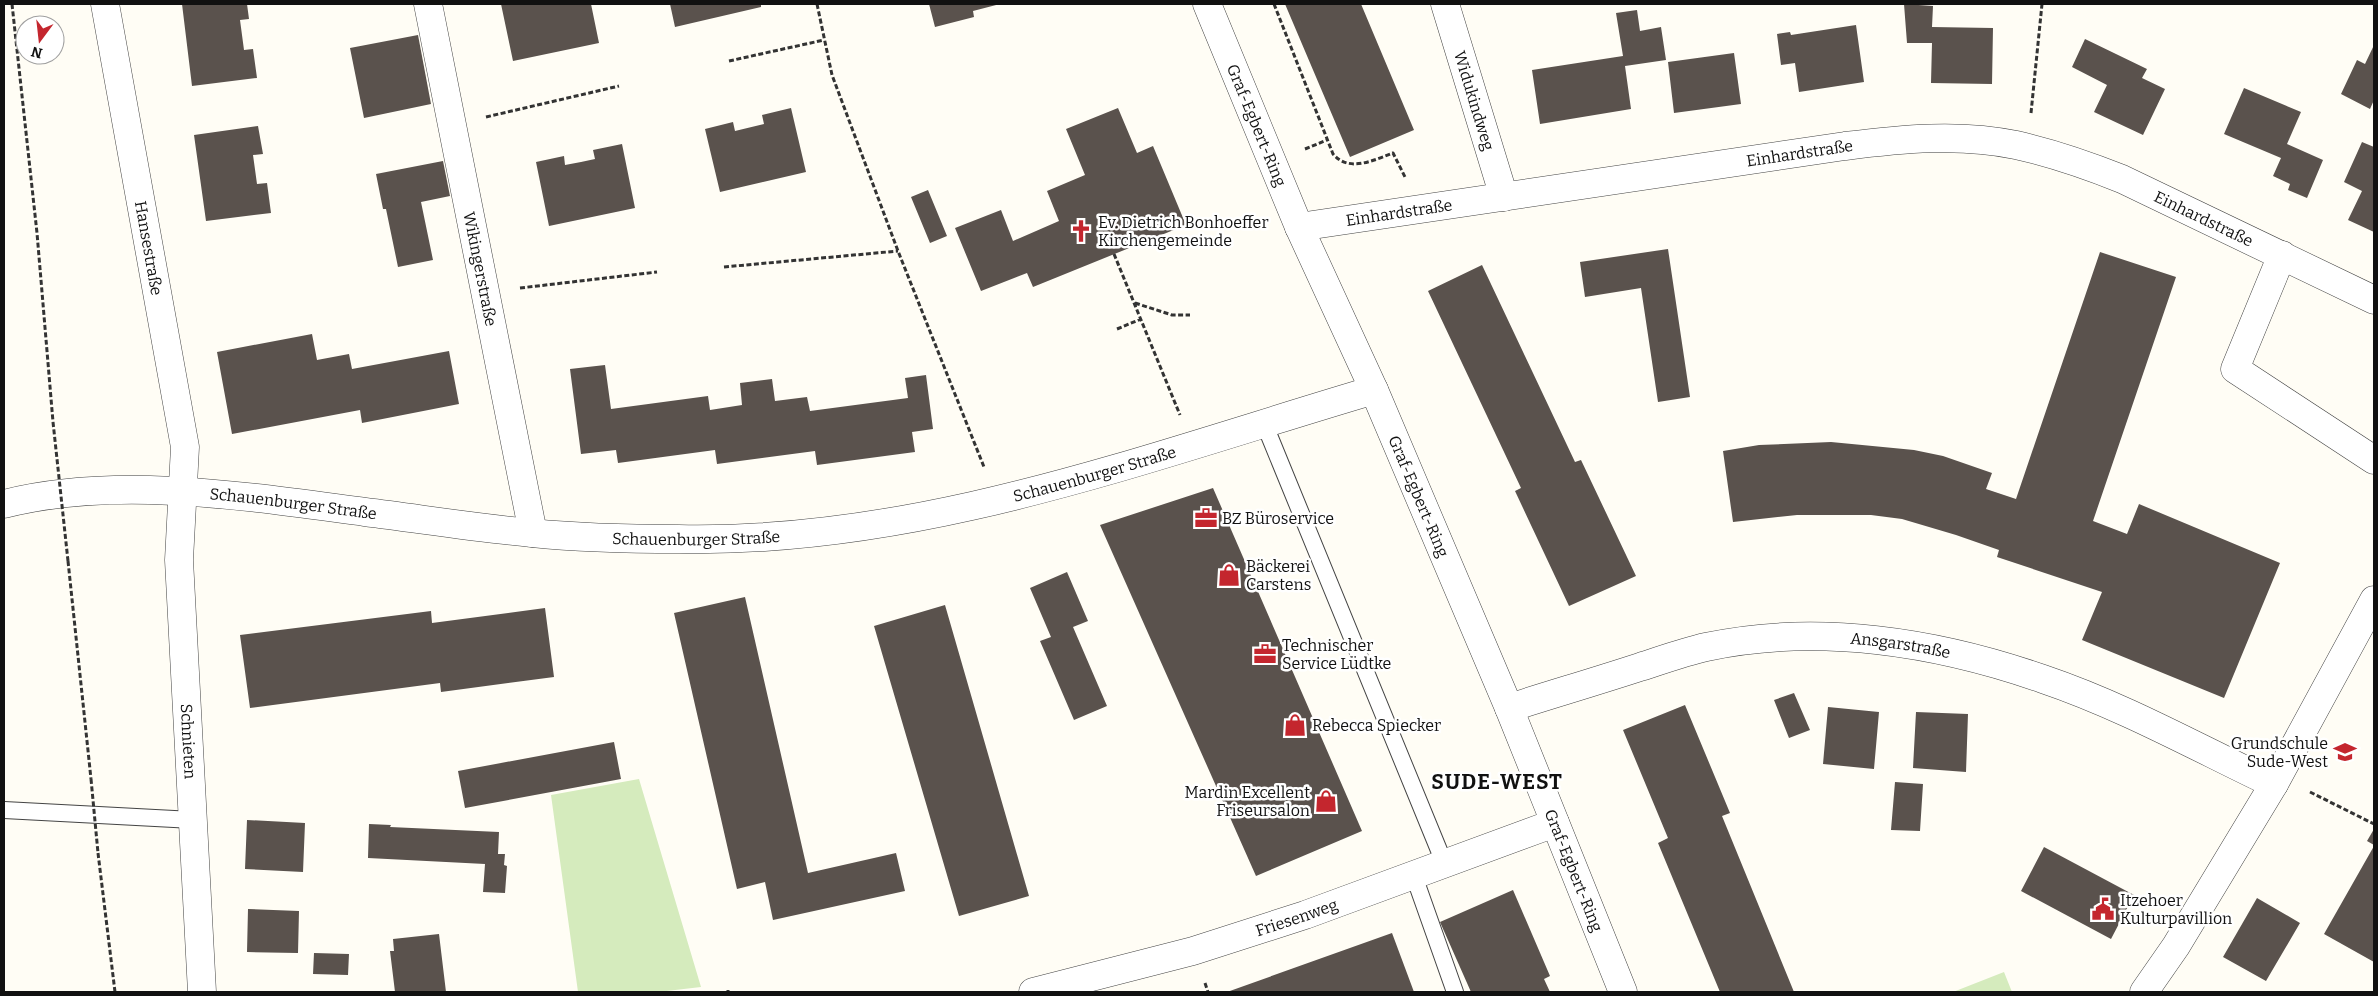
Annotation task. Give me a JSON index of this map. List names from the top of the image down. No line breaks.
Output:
{"streets":{"street":["Widukindweg","Graf-Egbert-Ring","Einhardstraße","Hansestraße","Wikingerstraße","Schauenburger Straße","Ansgarstraße","Schnieten","Friesenweg"]},"crossings":[["Widukindweg","Einhardstraße"],["Graf-Egbert-Ring","Einhardstraße"],["Graf-Egbert-Ring","Schauenburger Straße"],["Graf-Egbert-Ring","Ansgarstraße"],["Graf-Egbert-Ring","Friesenweg"],["Hansestraße","Schauenburger Straße"],["Hansestraße","Schnieten"],["Wikingerstraße","Schauenburger Straße"],["Schauenburger Straße","Schnieten"]],"districts":["SUDE-WEST"],"places":{"church":["Ev. Dietrich Bonhoeffer Kirchengemeinde"],"office":["BZ Büroservice","Technischer Service Lüdtke"],"shop":["Bäckerei Carstens","Rebecca Spiecker","Mardin Excellent Friseursalon"],"school or university":["Grundschule Sude-West"],"public building":["Itzehoer Kulturpavillion"]},"north":"bottom"}
